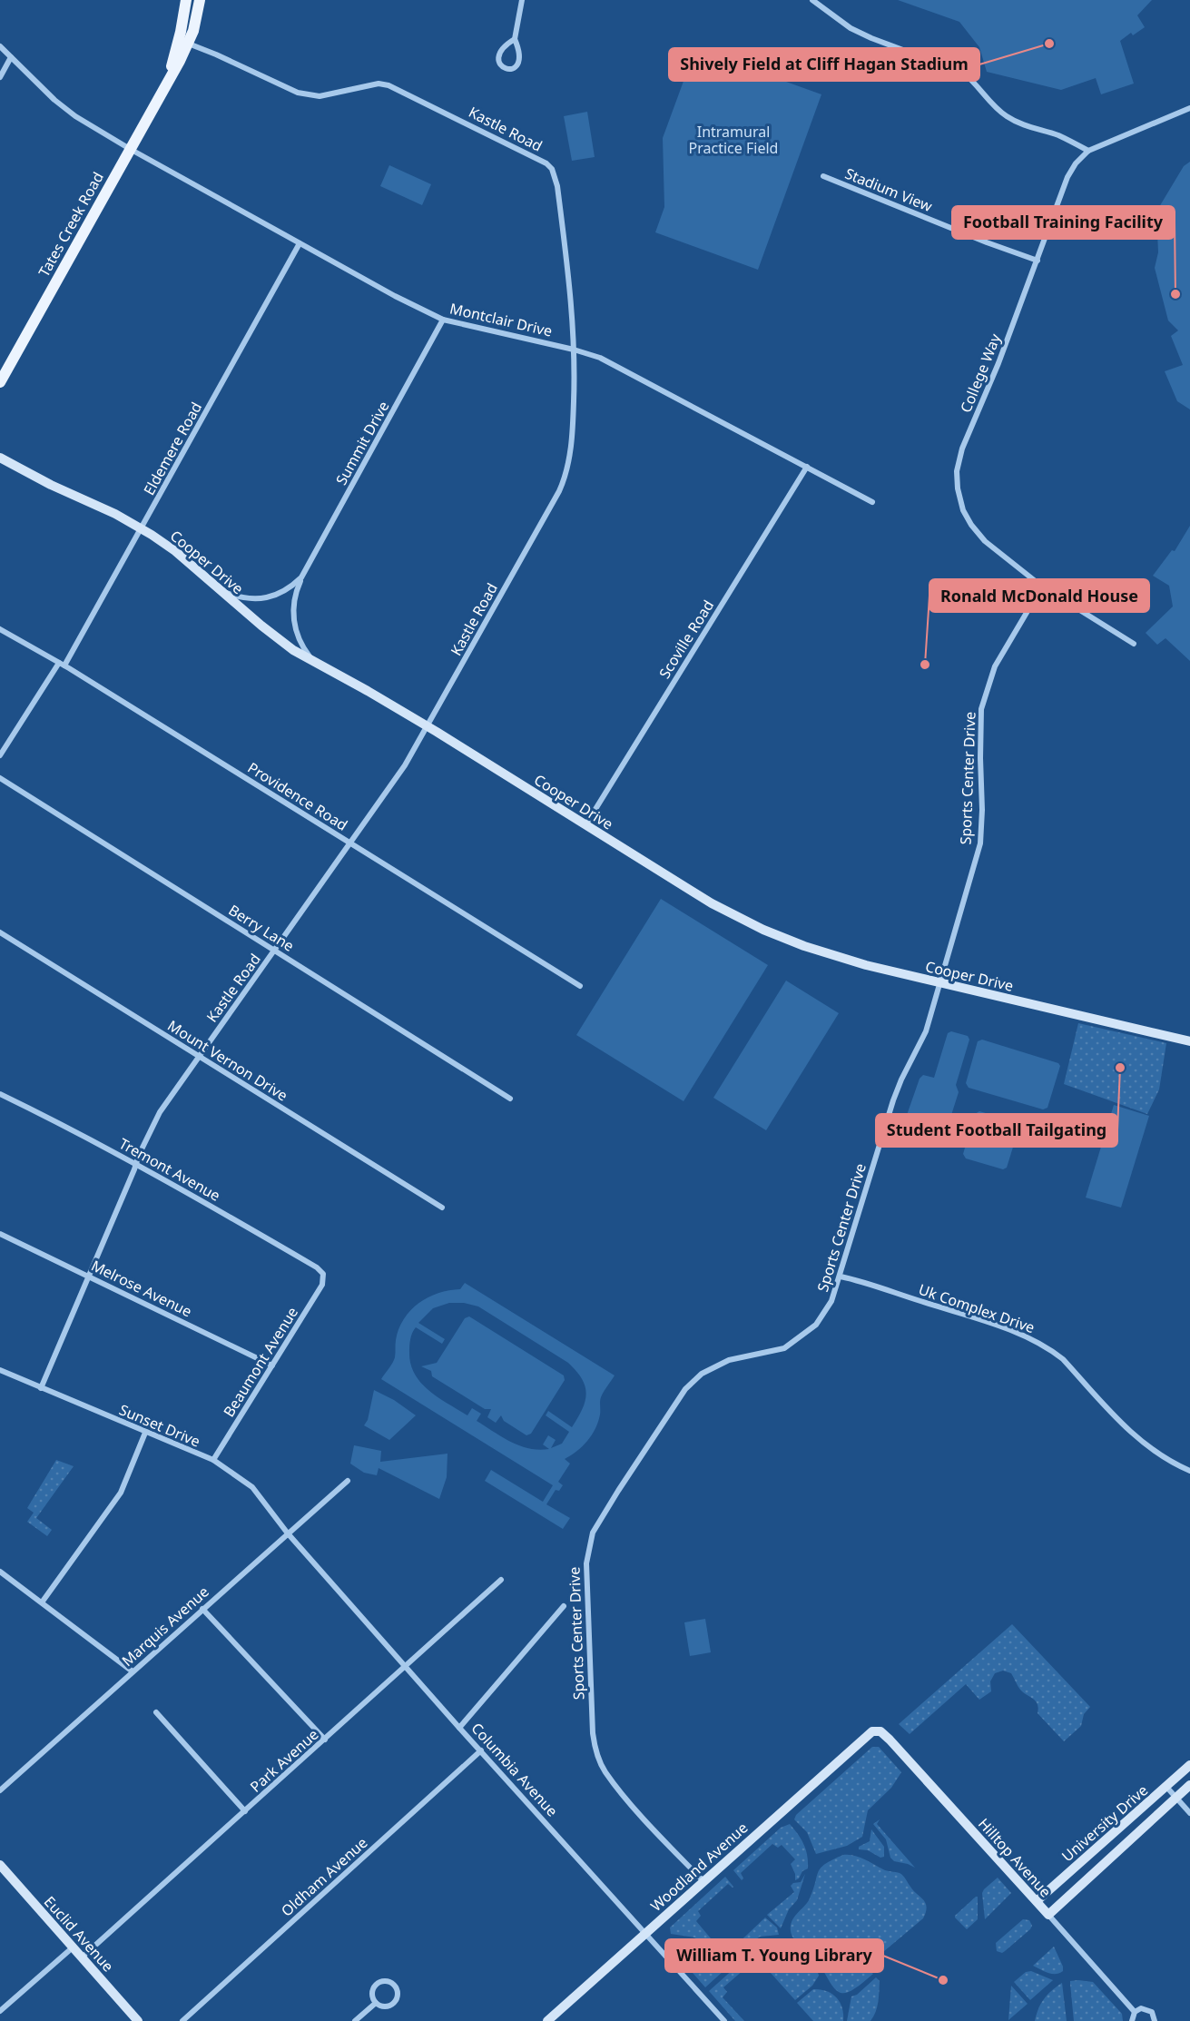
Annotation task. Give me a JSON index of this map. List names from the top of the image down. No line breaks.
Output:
{"streets":{"main road":["Tates Creek Road","Cooper Drive","University Drive","Hilltop Avenue","Woodland Avenue","Euclid Avenue"],"street":["Kastle Road","Stadium View","Montclair Drive","College Way","Summit Drive","Eldemere Road","Scoville Road","Sports Center Drive","Providence Road","Berry Lane","Mount Vernon Drive","Tremont Avenue","Melrose Avenue","Uk Complex Drive","Beaumont Avenue","Sunset Drive","Marquis Avenue","Park Avenue","Columbia Avenue","Oldham Avenue"]},"crossings":[["Kastle Road","Tates Creek Road"],["Kastle Road","Montclair Drive"],["Kastle Road","Cooper Drive"],["Kastle Road","Providence Road"],["Kastle Road","Berry Lane"],["Kastle Road","Mount Vernon Drive"],["Kastle Road","Tremont Avenue"],["Kastle Road","Melrose Avenue"],["Kastle Road","Sunset Drive"],["Stadium View","College Way"],["Tates Creek Road","Montclair Drive"],["Montclair Drive","Summit Drive"],["Montclair Drive","Eldemere Road"],["Montclair Drive","Scoville Road"],["College Way","Sports Center Drive"],["Summit Drive","Cooper Drive"],["Eldemere Road","Cooper Drive"],["Eldemere Road","Providence Road"],["Cooper Drive","Scoville Road"],["Cooper Drive","Sports Center Drive"],["Sports Center Drive","Uk Complex Drive"],["Sports Center Drive","Woodland Avenue"],["Tremont Avenue","Beaumont Avenue"],["Melrose Avenue","Beaumont Avenue"],["Beaumont Avenue","Sunset Drive"],["Sunset Drive","Marquis Avenue"],["Sunset Drive","Columbia Avenue"],["Marquis Avenue","Columbia Avenue"],["Park Avenue","Columbia Avenue"],["Park Avenue","Euclid Avenue"],["Columbia Avenue","Woodland Avenue"],["Columbia Avenue","Oldham Avenue"],["University Drive","Hilltop Avenue"],["Hilltop Avenue","Woodland Avenue"]],"parks":["Intramural Practice Field"],"places":["Shively Field at Cliff Hagan Stadium","Football Training Facility","Ronald McDonald House","Student Football Tailgating","William T. Young Library"]}
